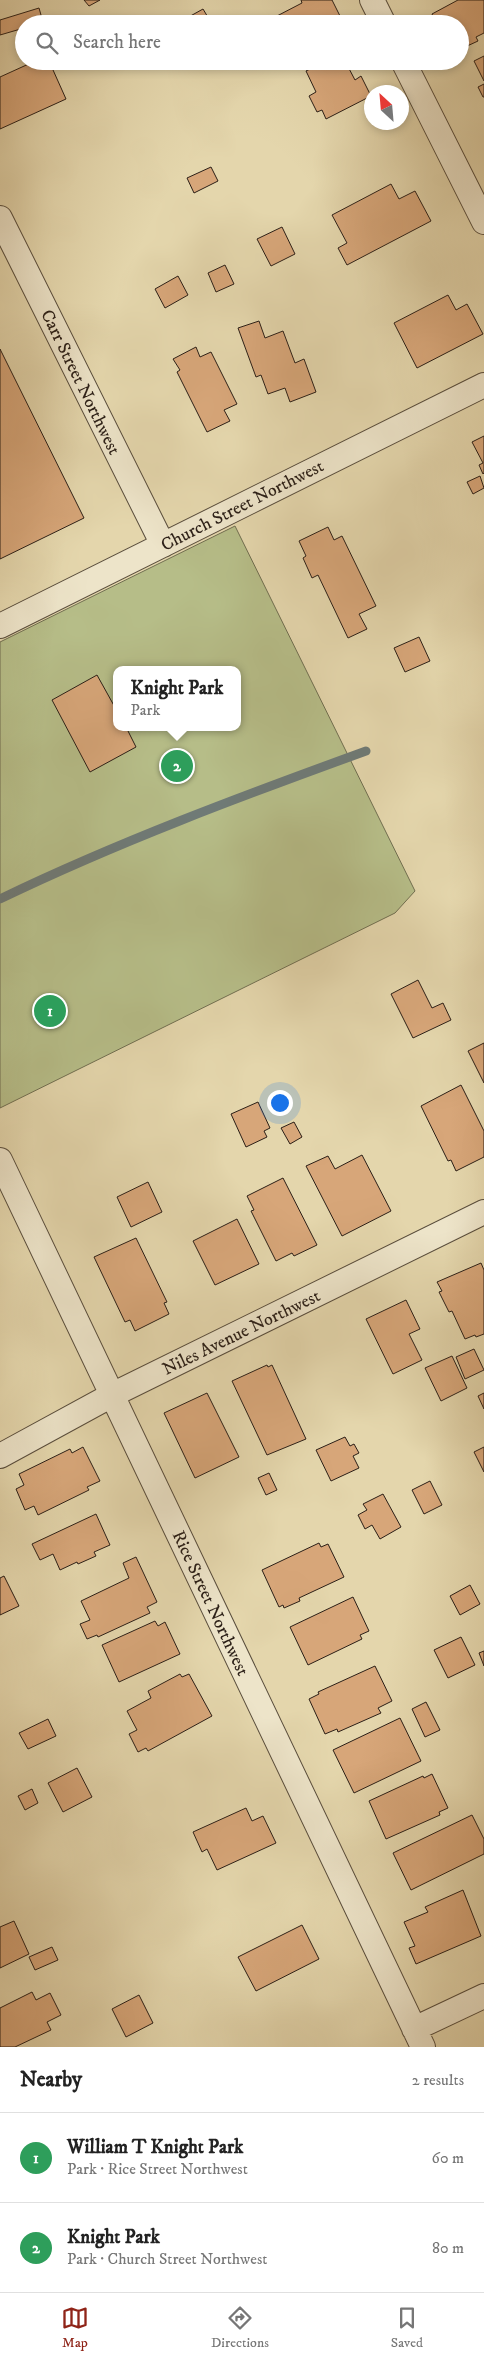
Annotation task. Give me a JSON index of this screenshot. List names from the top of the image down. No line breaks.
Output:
{"streets":{"street":["Carr Street Northwest","Church Street Northwest","Niles Avenue Northwest","Rice Street Northwest"]},"crossings":[["Carr Street Northwest","Church Street Northwest"],["Niles Avenue Northwest","Rice Street Northwest"]],"north":"top left","page":{"search":"Search here","popup":["Knight Park","Park"],"pins":["2","1"],"heading":["Nearby","2 results"],"list":[{"mark":"1","name":"William T Knight Park","note":"Park · Rice Street Northwest","value":"60 m"},{"mark":"2","name":"Knight Park","note":"Park · Church Street Northwest","value":"80 m"}],"nav":["Map","Directions","Saved"]}}
